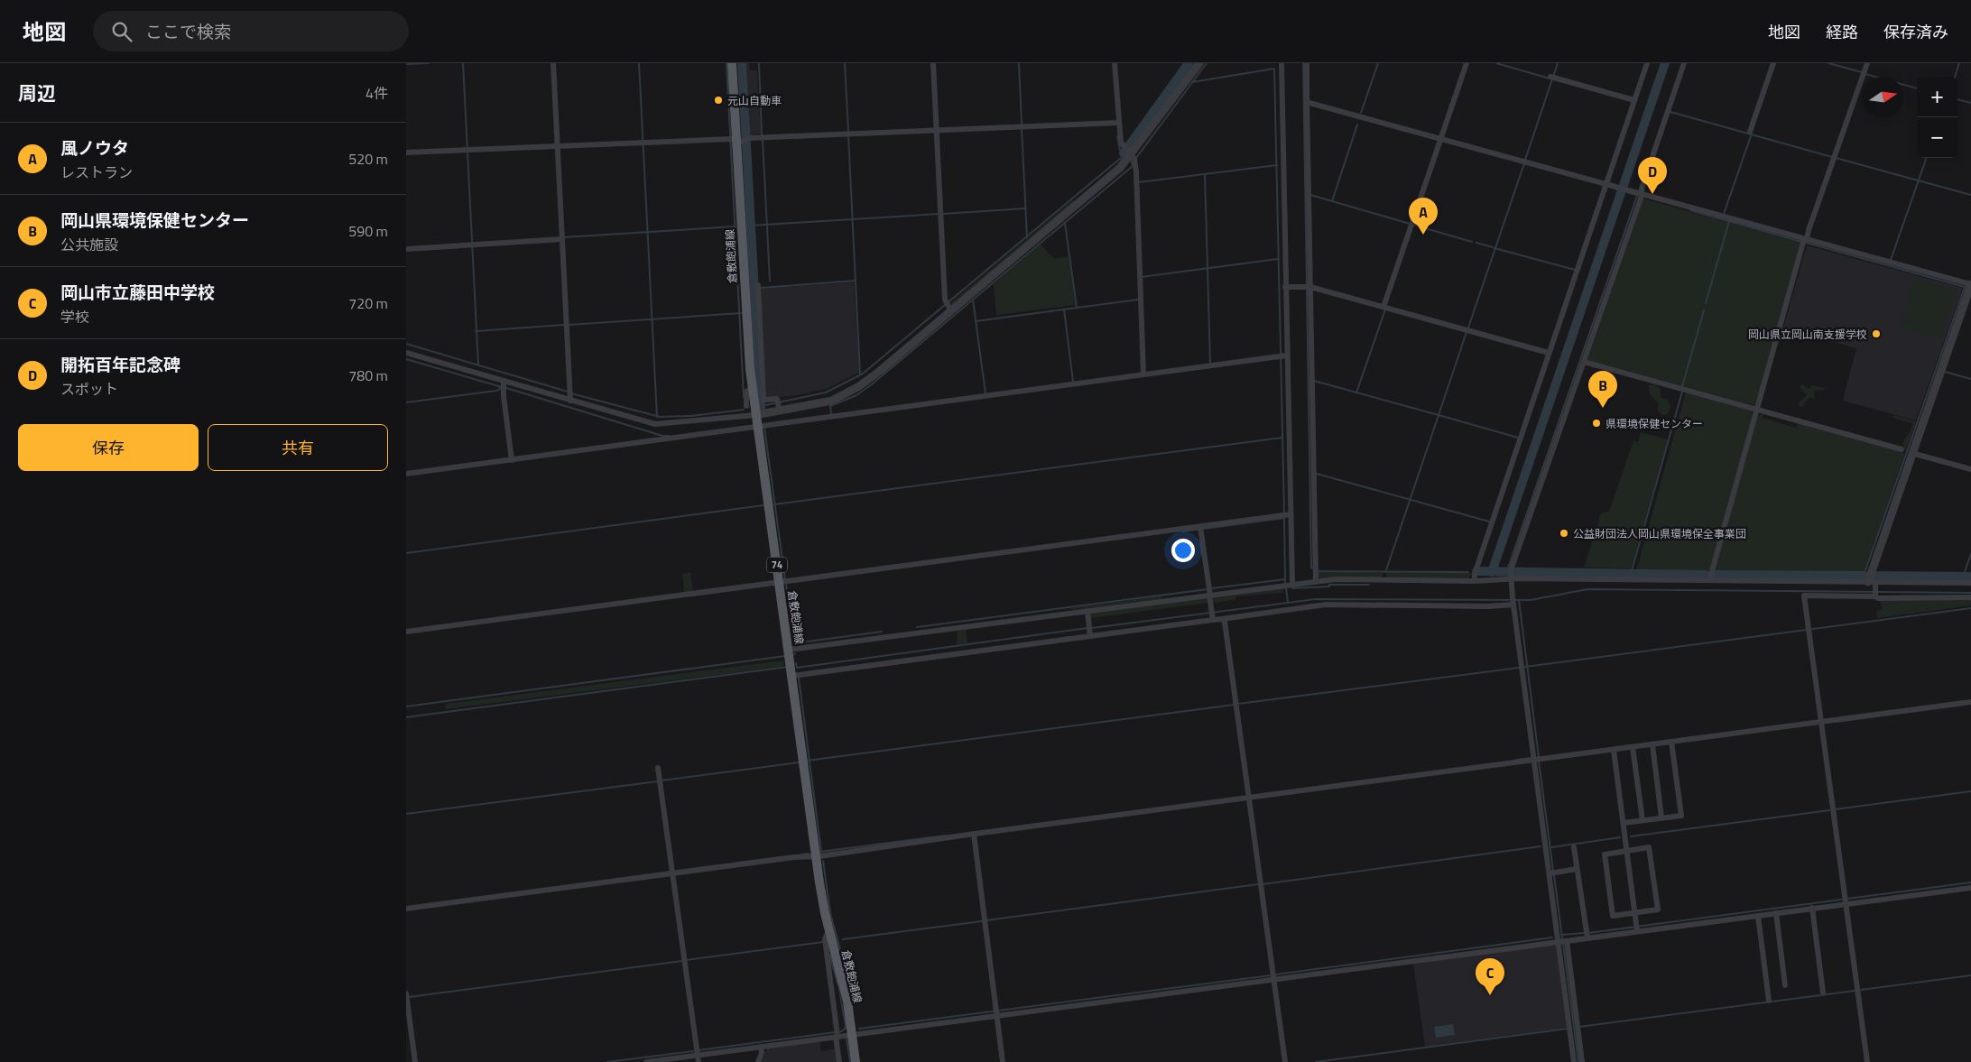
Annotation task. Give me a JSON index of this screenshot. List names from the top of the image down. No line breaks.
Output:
{"streets":{"main road":["倉敷飽浦線","74"]},"places":["元山自動車","岡山県立岡山南支援学校","県環境保健センター","公益財団法人岡山県環境保全事業団"],"north":"right","page":{"header":"地図","search":"ここで検索","nav":["地図","経路","保存済み"],"heading":["周辺","4件"],"map_buttons":["+","−"],"list":[{"mark":"A","name":"風ノウタ","note":"レストラン","value":"520 m"},{"mark":"B","name":"岡山県環境保健センター","note":"公共施設","value":"590 m"},{"mark":"C","name":"岡山市立藤田中学校","note":"学校","value":"720 m"},{"mark":"D","name":"開拓百年記念碑","note":"スポット","value":"780 m"}],"pins":["D","A","B","C"],"buttons":["保存","共有"]}}
